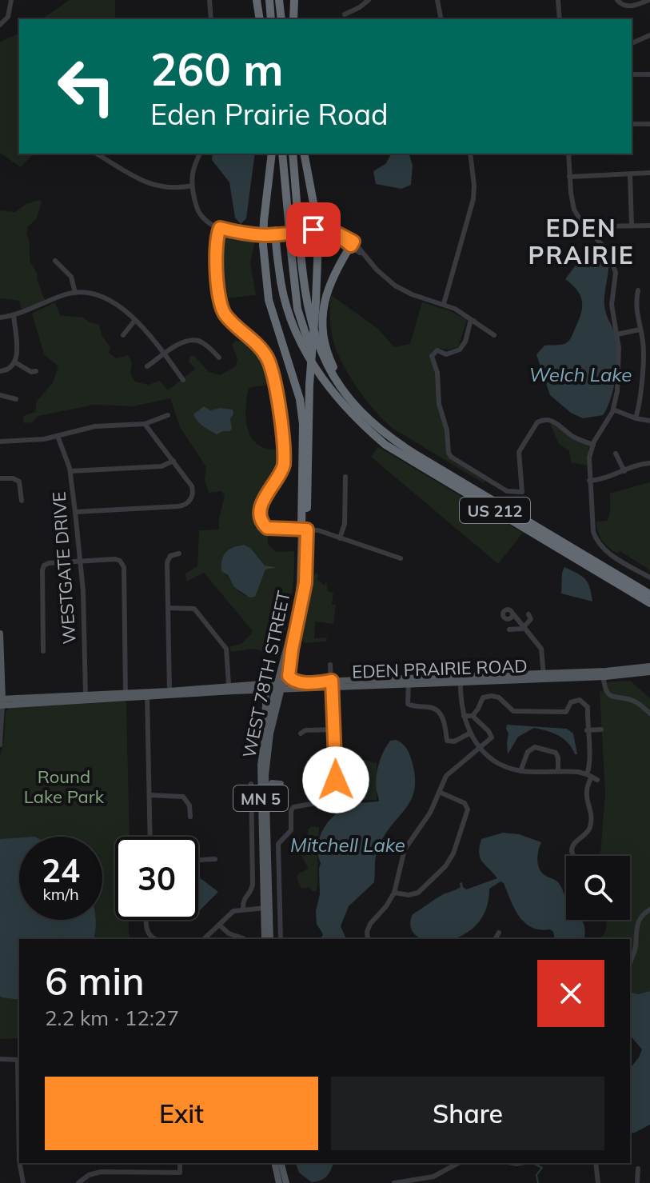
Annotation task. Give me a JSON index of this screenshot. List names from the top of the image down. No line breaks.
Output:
{"streets":{"highway":["US 212","MN 5"],"main road":["EDEN PRAIRIE ROAD","WEST 78TH STREET"],"street":["WESTGATE DRIVE"]},"crossings":[["WESTGATE DRIVE","EDEN PRAIRIE ROAD"],["EDEN PRAIRIE ROAD","WEST 78TH STREET"],["WEST 78TH STREET","MN 5"]],"districts":["EDEN PRAIRIE"],"water":["Welch Lake","Mitchell Lake"],"parks":["Round Lake Park"],"page":{"turn":["260 m","Eden Prairie Road"],"speed":"24 km/h","limit":"30","heading":["6 min","2.2 km · 12:27"],"buttons":["Exit","Share"]}}
